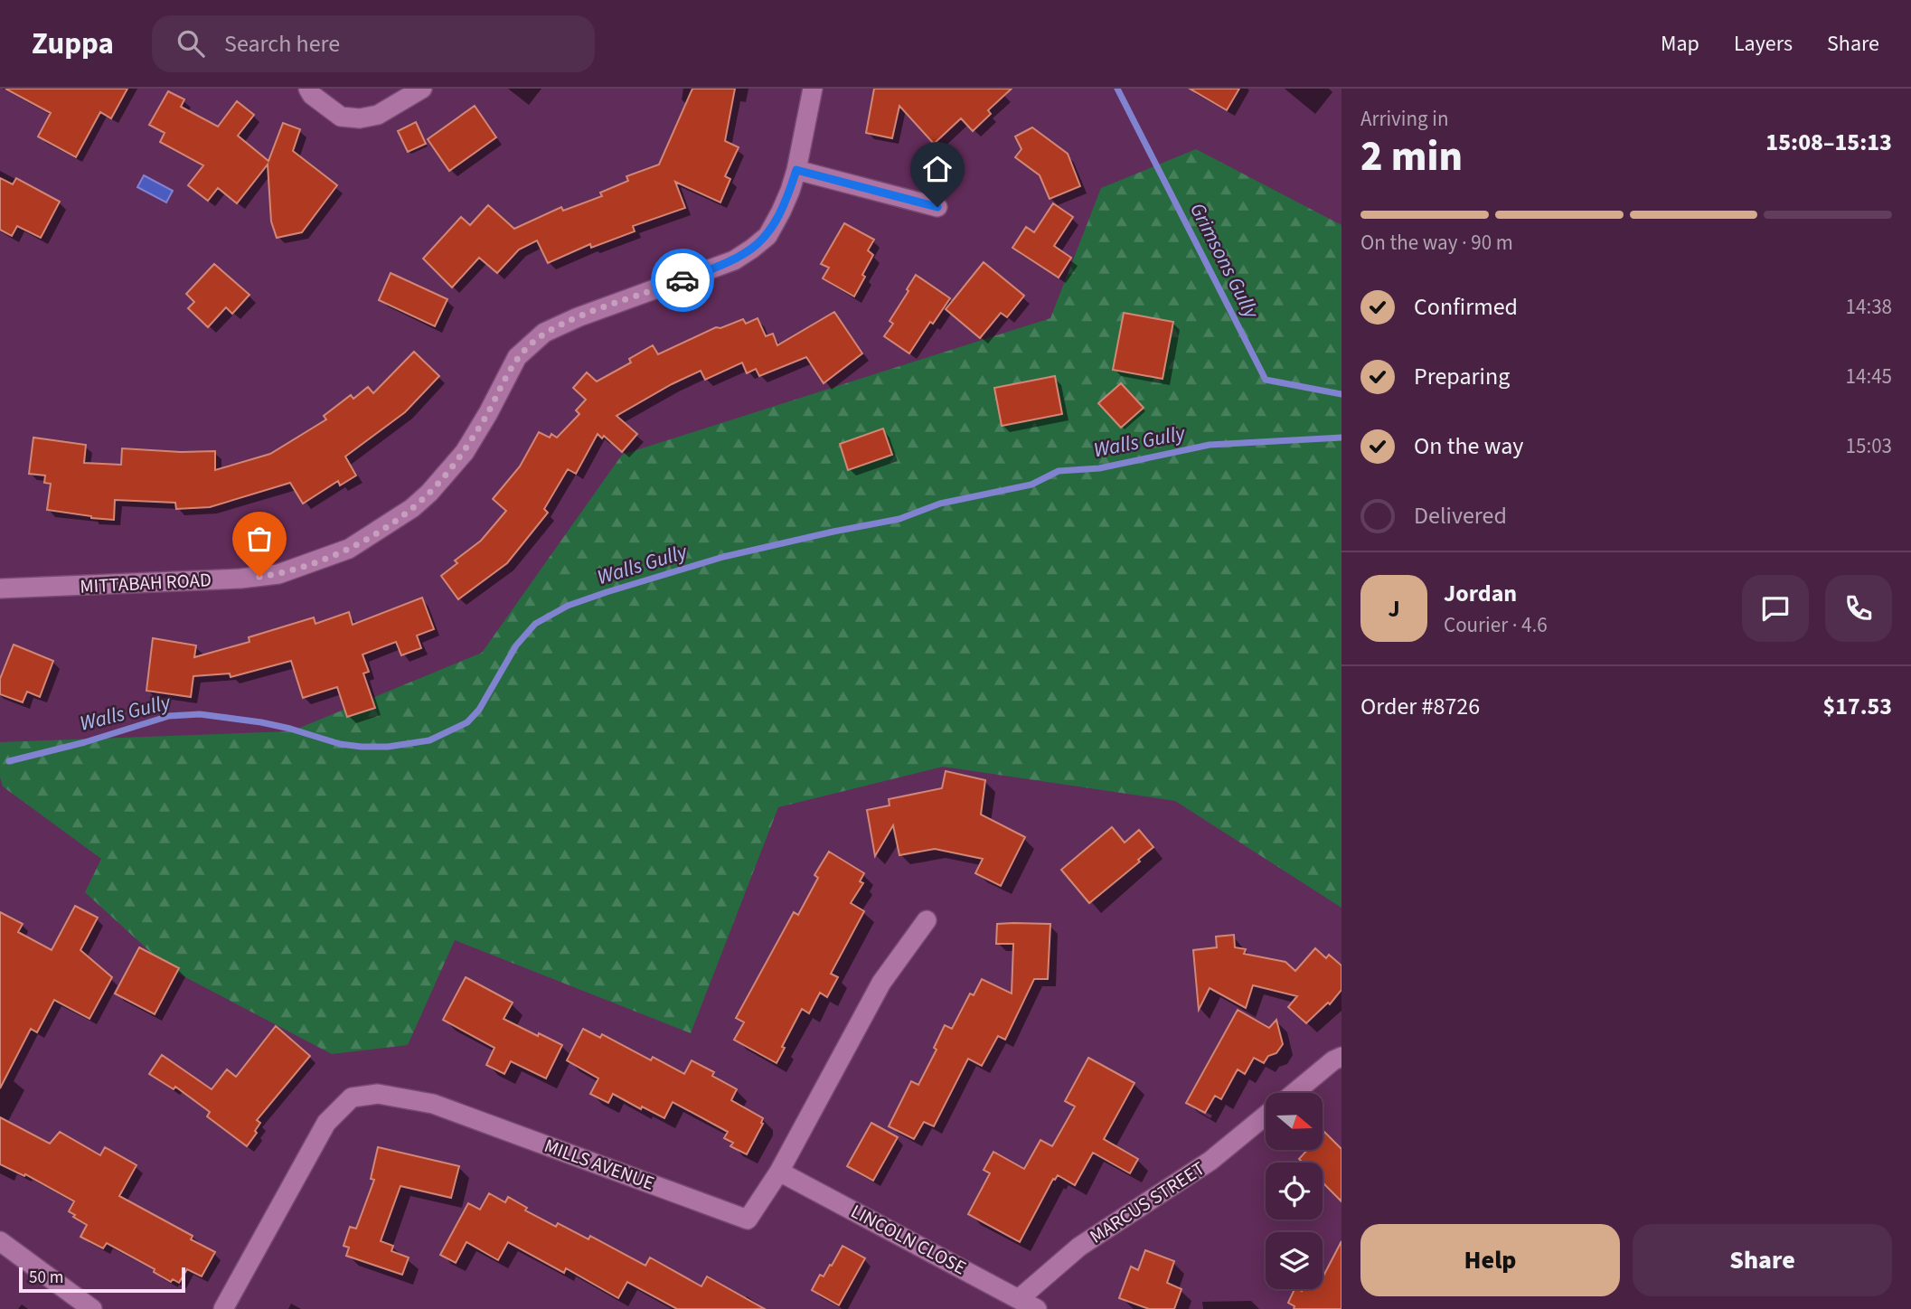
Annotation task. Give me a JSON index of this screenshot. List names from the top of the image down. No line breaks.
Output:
{"streets":{"street":["MITTABAH ROAD","MILLS AVENUE","MARCUS STREET","LINCOLN CLOSE"]},"crossings":[["MILLS AVENUE","LINCOLN CLOSE"],["MARCUS STREET","LINCOLN CLOSE"]],"water":["Grimsons Gully","Walls Gully"],"scale_bar":"50 m","north":"right","page":{"header":"Zuppa","search":"Search here","nav":["Map","Layers","Share"],"heading":["2 min","Arriving in","15:08–15:13"],"panel":["Jordan","Courier · 4.6","Order #8726","$17.53"],"bar":"On the way · 90 m","list":[["Confirmed","14:38"],["Preparing","14:45"],["On the way","15:03"],"Delivered"],"round":"J","buttons":["Help","Share"],"scale":"50 m"}}
